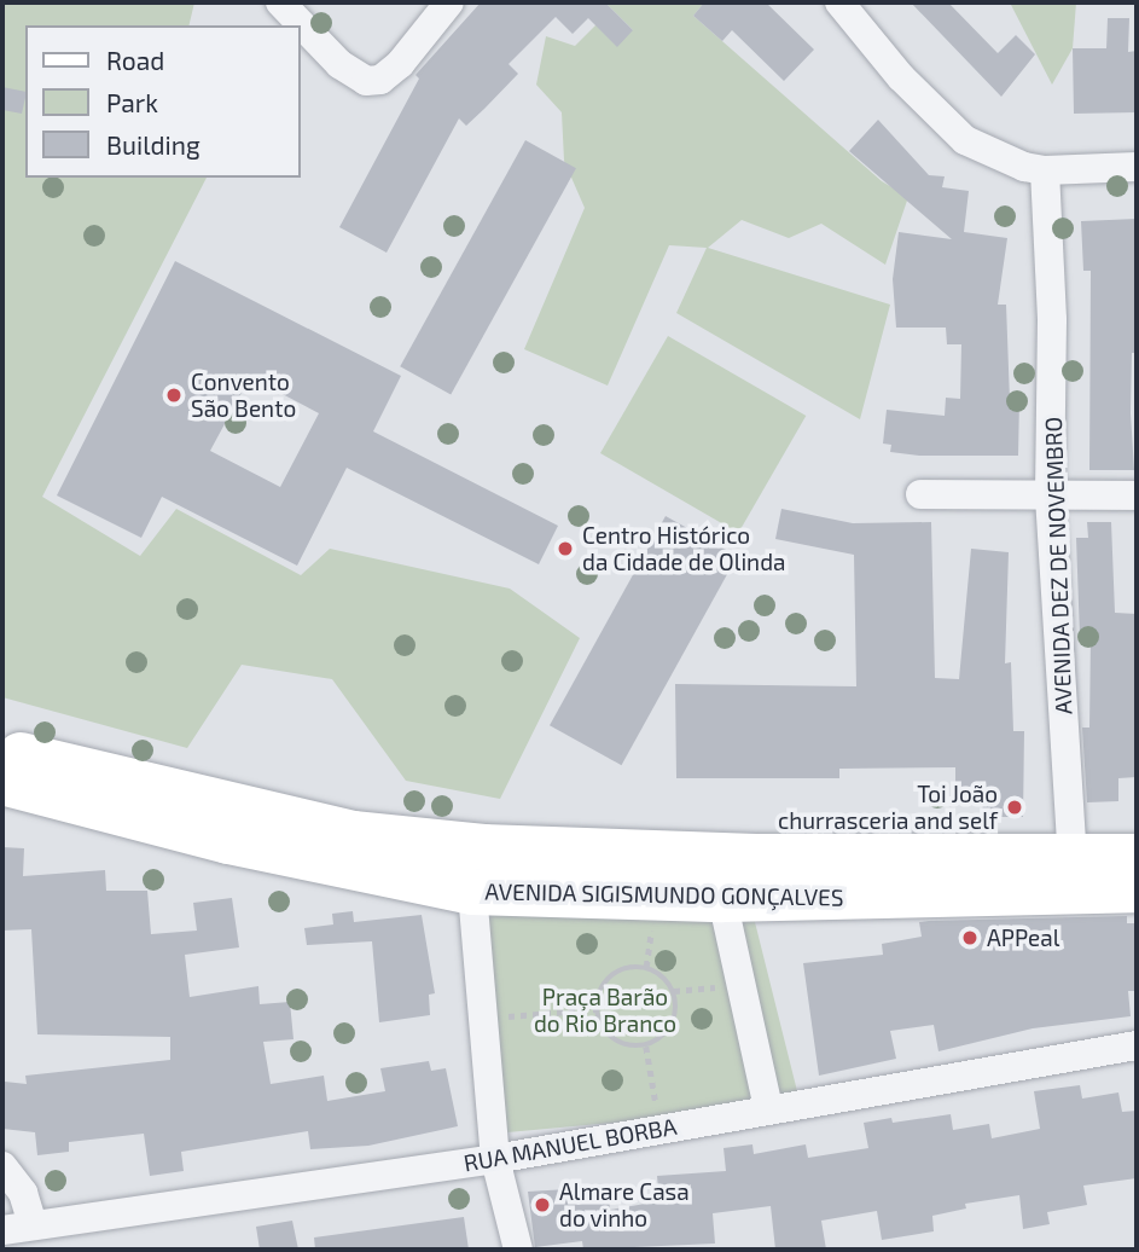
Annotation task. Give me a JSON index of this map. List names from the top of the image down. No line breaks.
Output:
{"streets":{"main road":["AVENIDA SIGISMUNDO GONÇALVES"],"street":["AVENIDA DEZ DE NOVEMBRO","RUA MANUEL BORBA"]},"crossings":[["AVENIDA DEZ DE NOVEMBRO","AVENIDA SIGISMUNDO GONÇALVES"]],"parks":["Praça Barão do Rio Branco"],"places":["Convento São Bento","Centro Histórico da Cidade de Olinda","Toi João churrasceria and self","APPeal","Almare Casa do vinho"],"legend":["Road","Park","Building"]}
